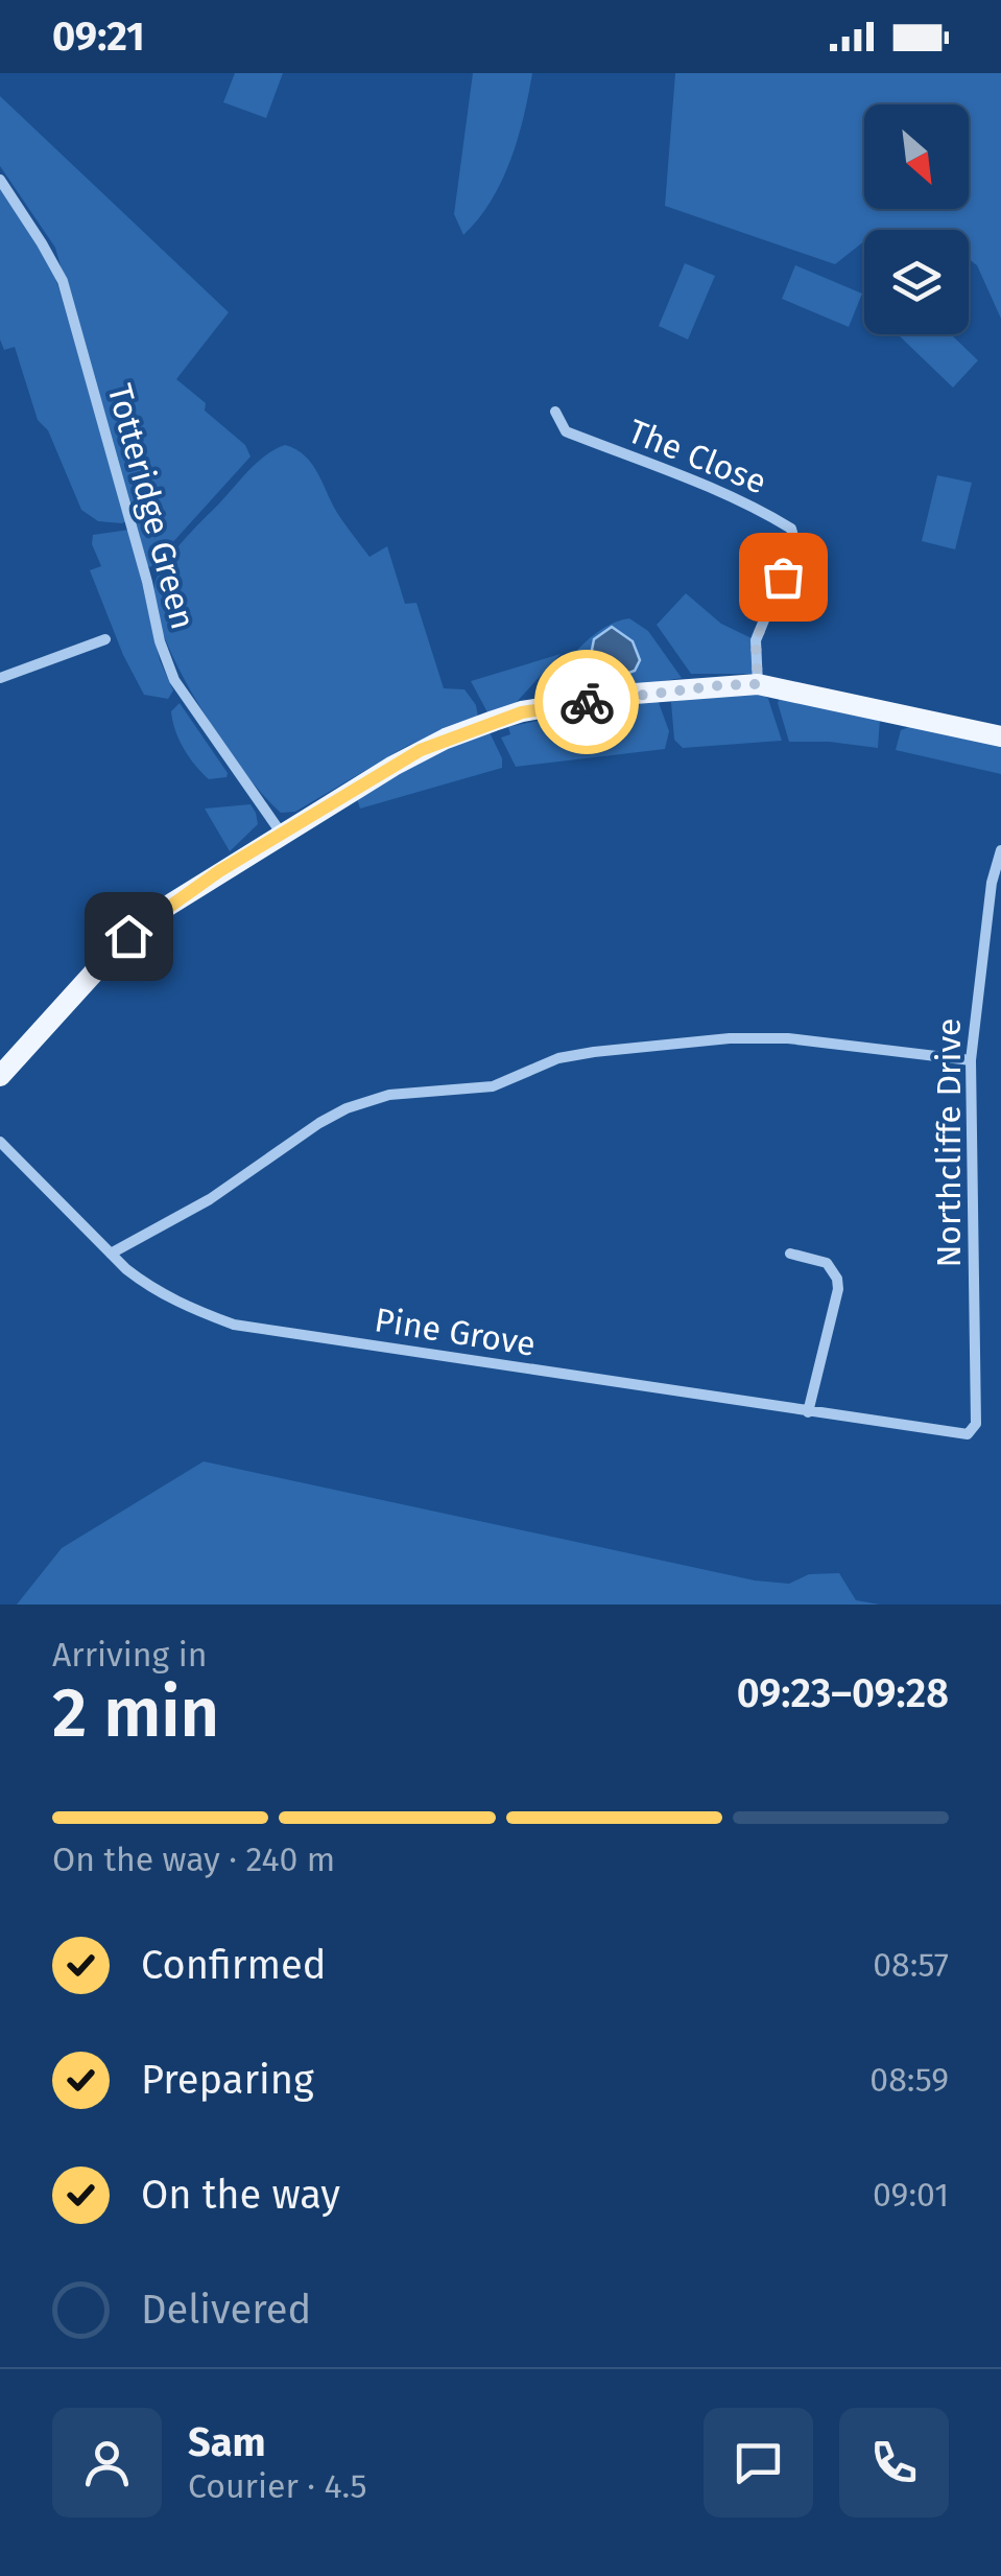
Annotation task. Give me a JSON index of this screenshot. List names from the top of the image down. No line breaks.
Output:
{"streets":{"street":["The Close","Totteridge Green","Northcliffe Drive","Pine Grove"]},"crossings":[["Northcliffe Drive","Pine Grove"]],"north":"bottom right","page":{"status":"09:21","heading":["2 min","Arriving in","09:23–09:28"],"panel":["Sam","Courier · 4.5"],"bar":"On the way · 240 m","list":[["Confirmed","08:57"],["Preparing","08:59"],["On the way","09:01"],"Delivered"]}}
